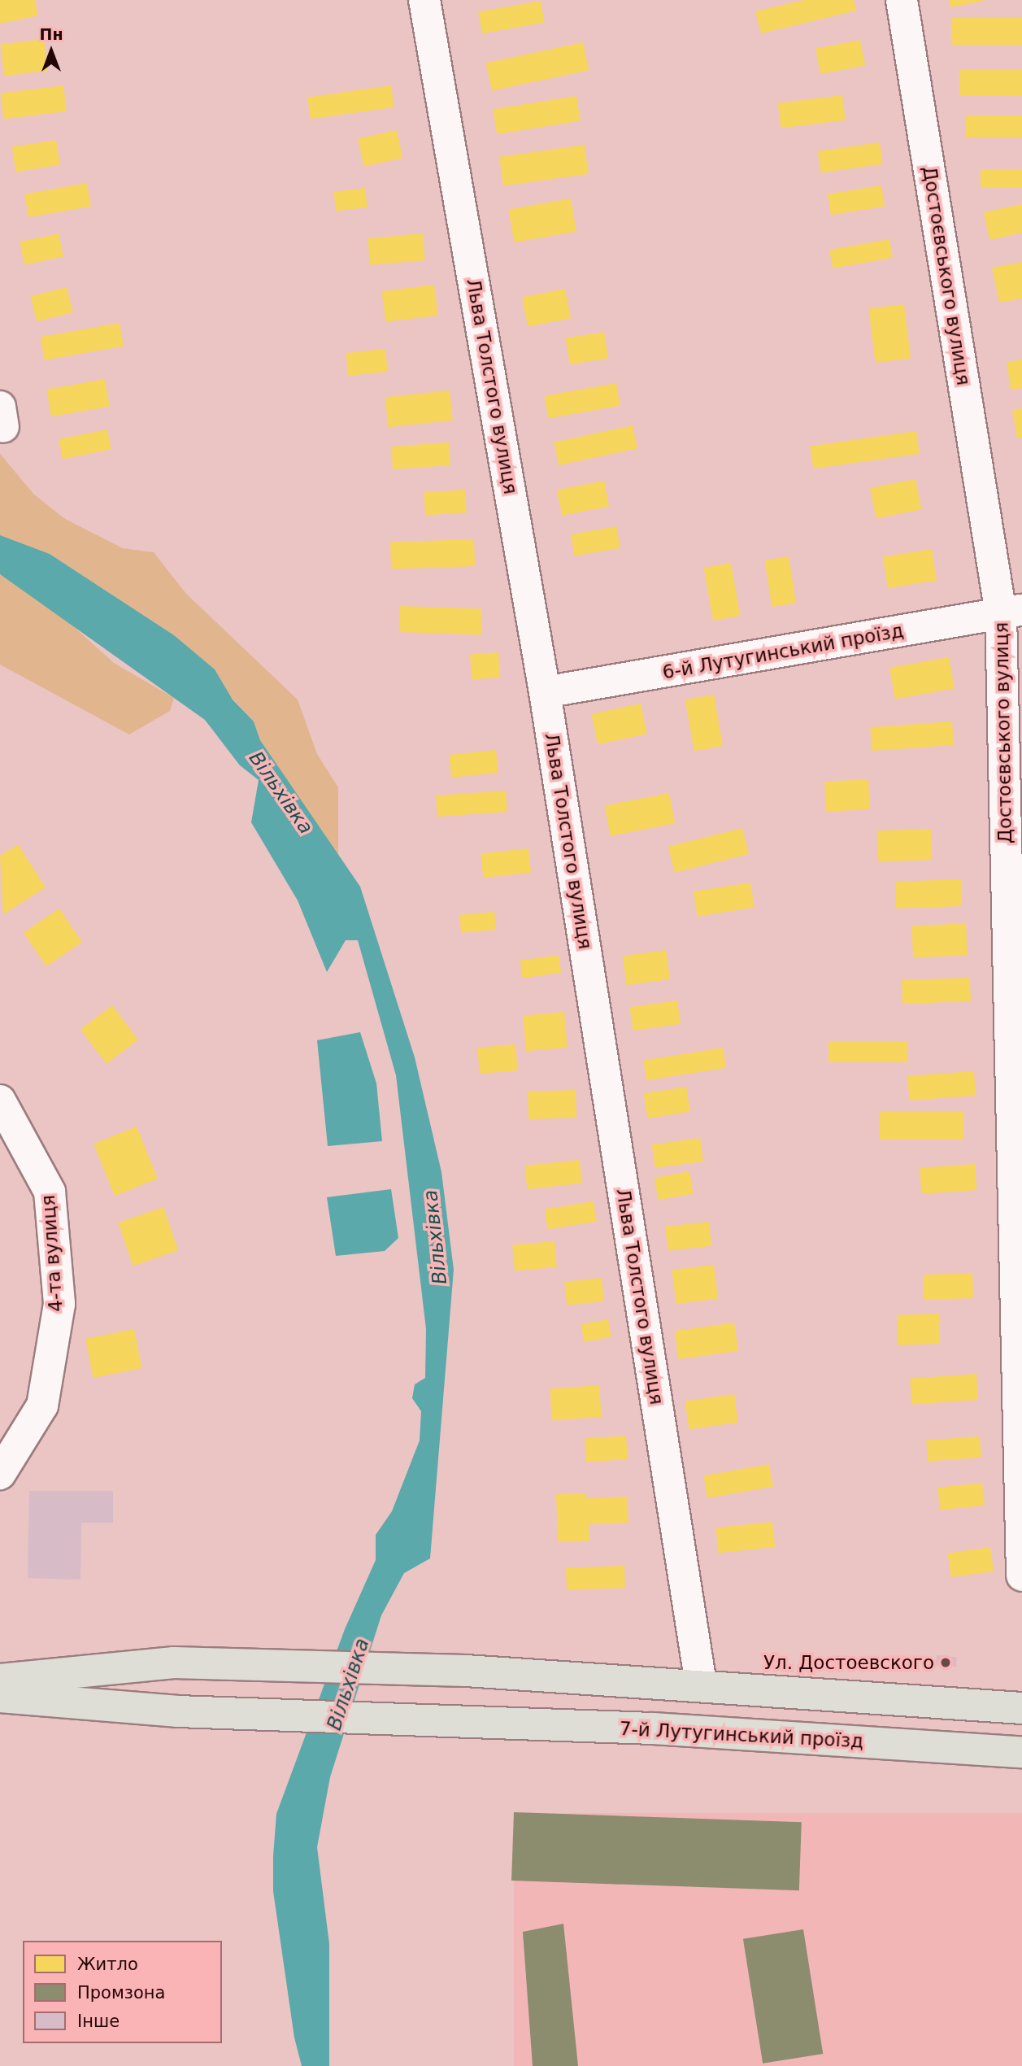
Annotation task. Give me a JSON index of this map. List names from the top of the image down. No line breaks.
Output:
{"streets":{"main road":["7-й Лутугинський проїзд"],"street":["Достоєвського вулиця","Льва Толстого вулиця","6-й Лутугинський проїзд","4-та вулиця"]},"crossings":[["Достоєвського вулиця","6-й Лутугинський проїзд"],["Льва Толстого вулиця","6-й Лутугинський проїзд"]],"water":["Вільхівка"],"places":["Ул. Достоевского"],"legend":["Житло","Промзона","Інше"],"north":"top"}
